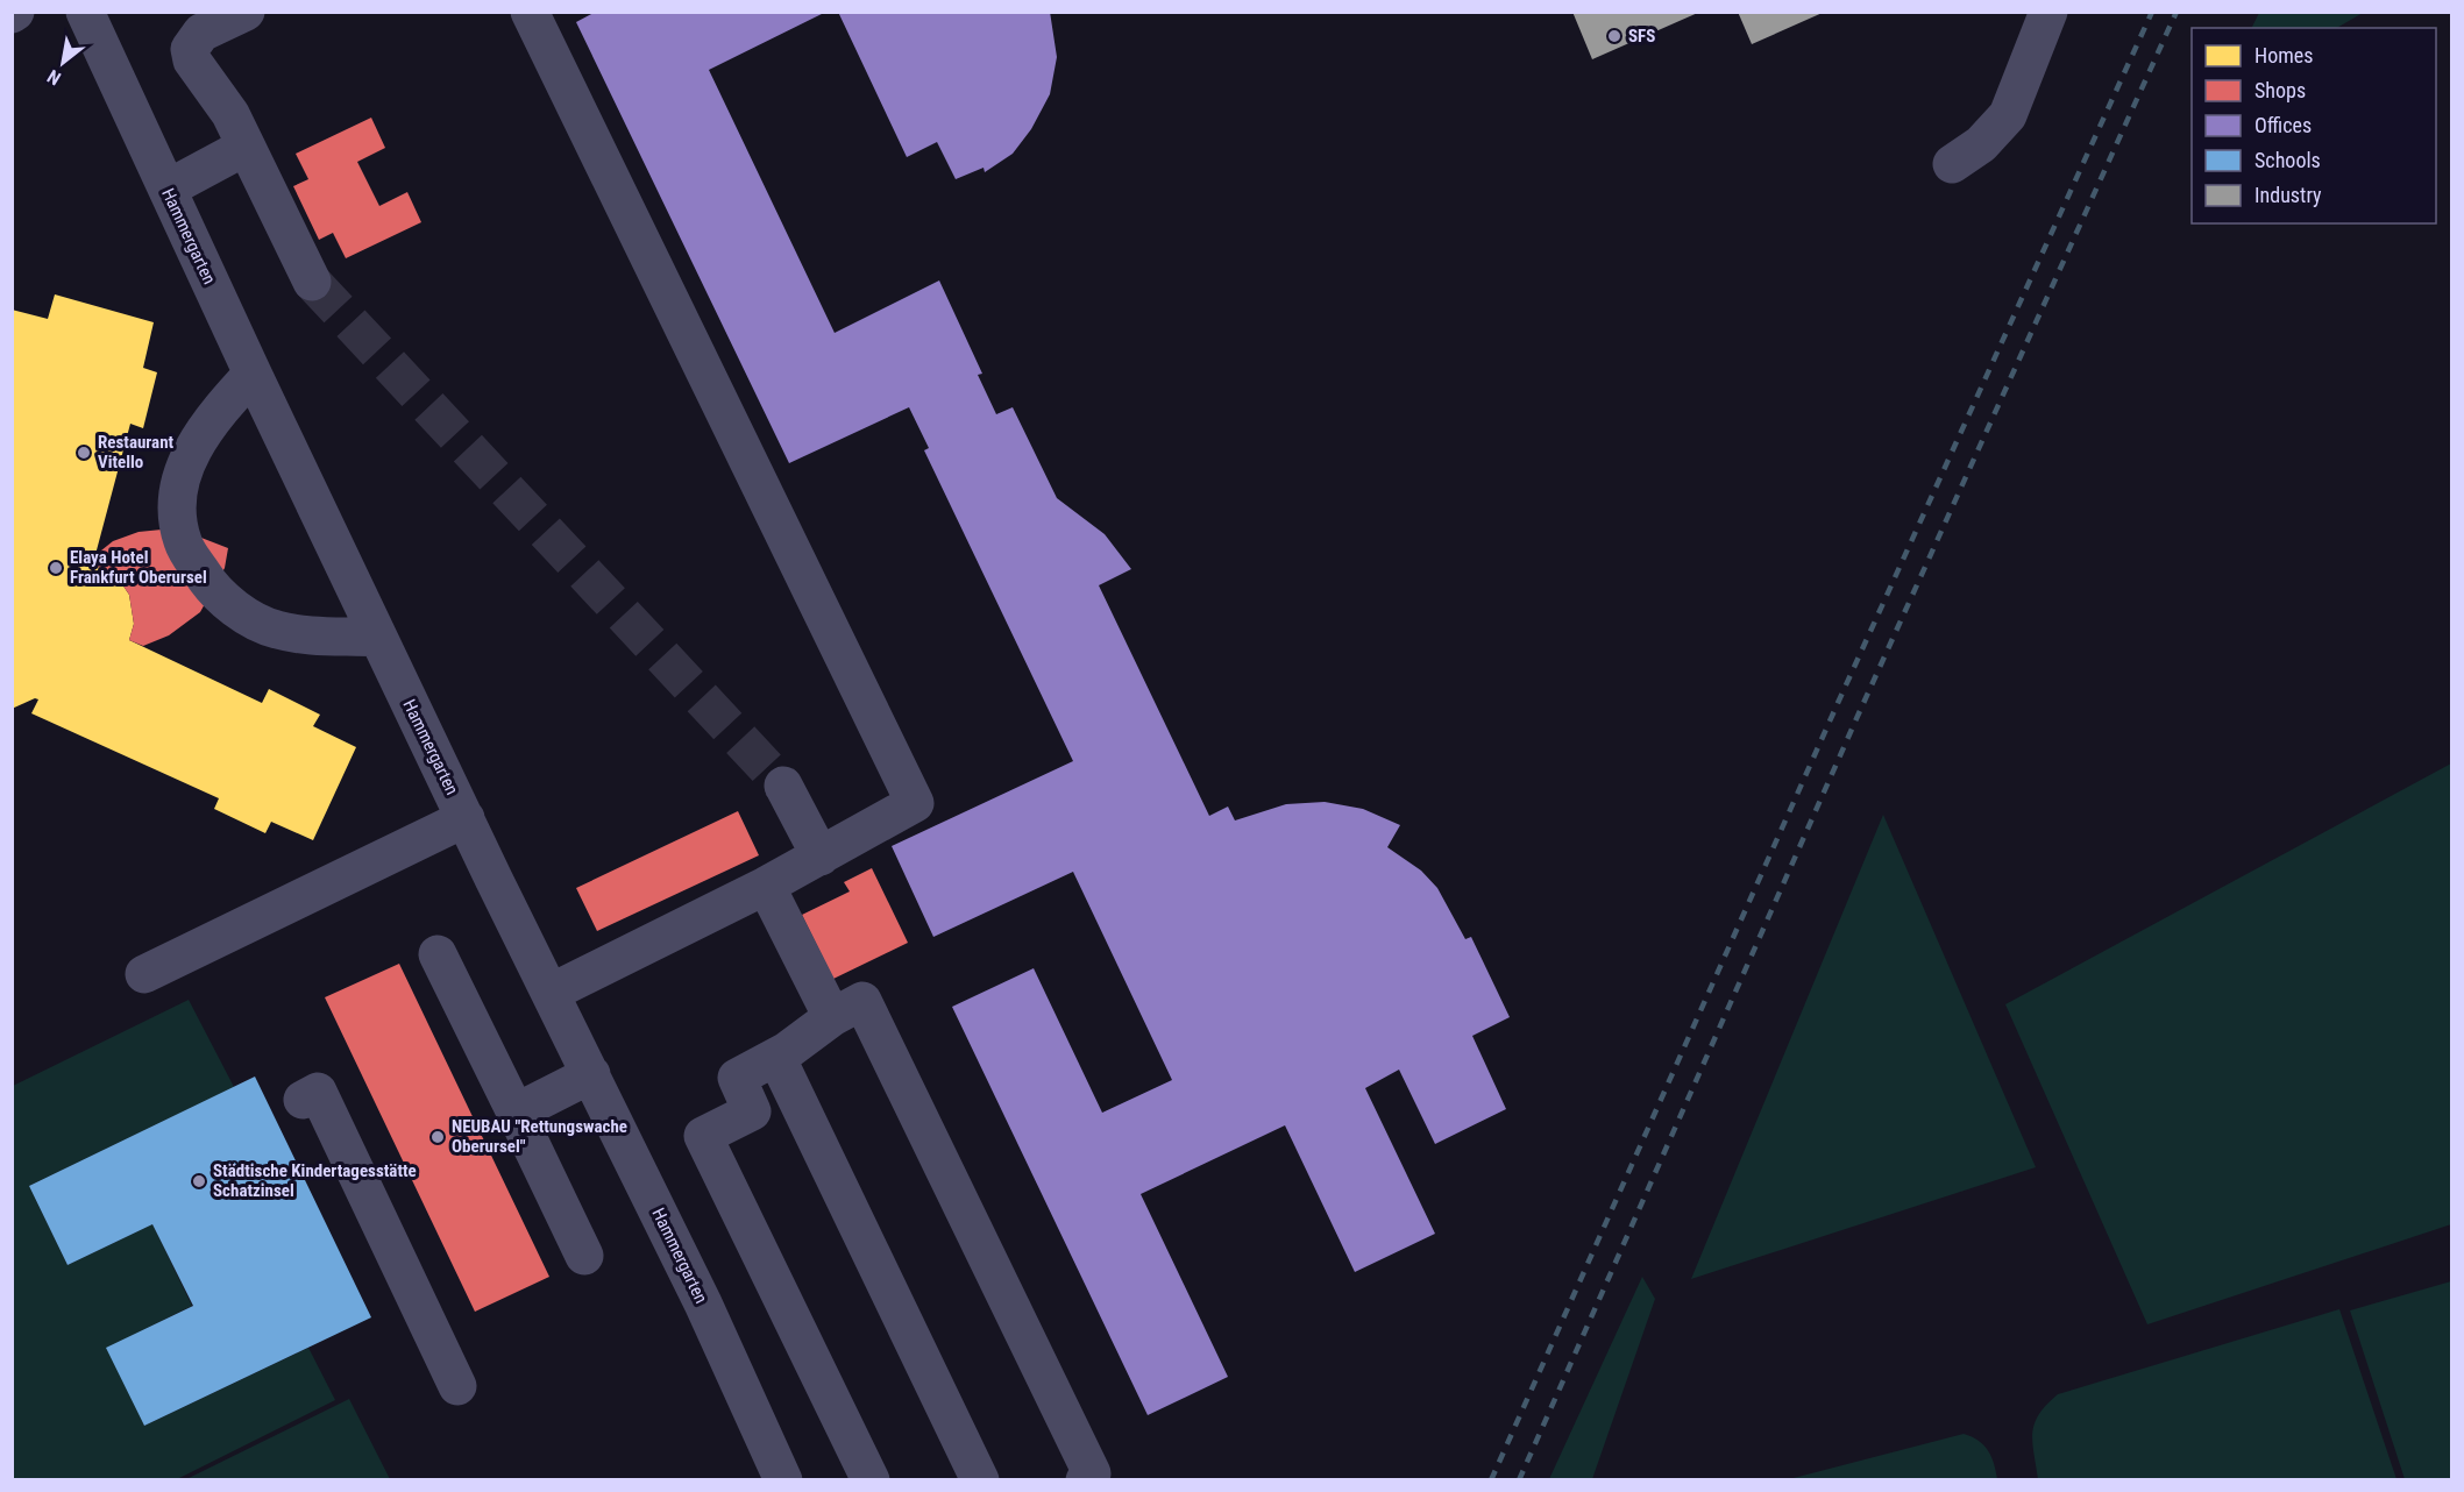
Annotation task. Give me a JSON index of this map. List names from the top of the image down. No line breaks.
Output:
{"streets":{"street":["Hammergarten"]},"places":["SFS","Restaurant Vitello","Elaya Hotel Frankfurt Oberursel","NEUBAU \"Rettungswache Oberursel\"","Städtische Kindertagesstätte Schatzinsel"],"legend":["Homes","Shops","Offices","Schools","Industry"],"north":"bottom left"}
